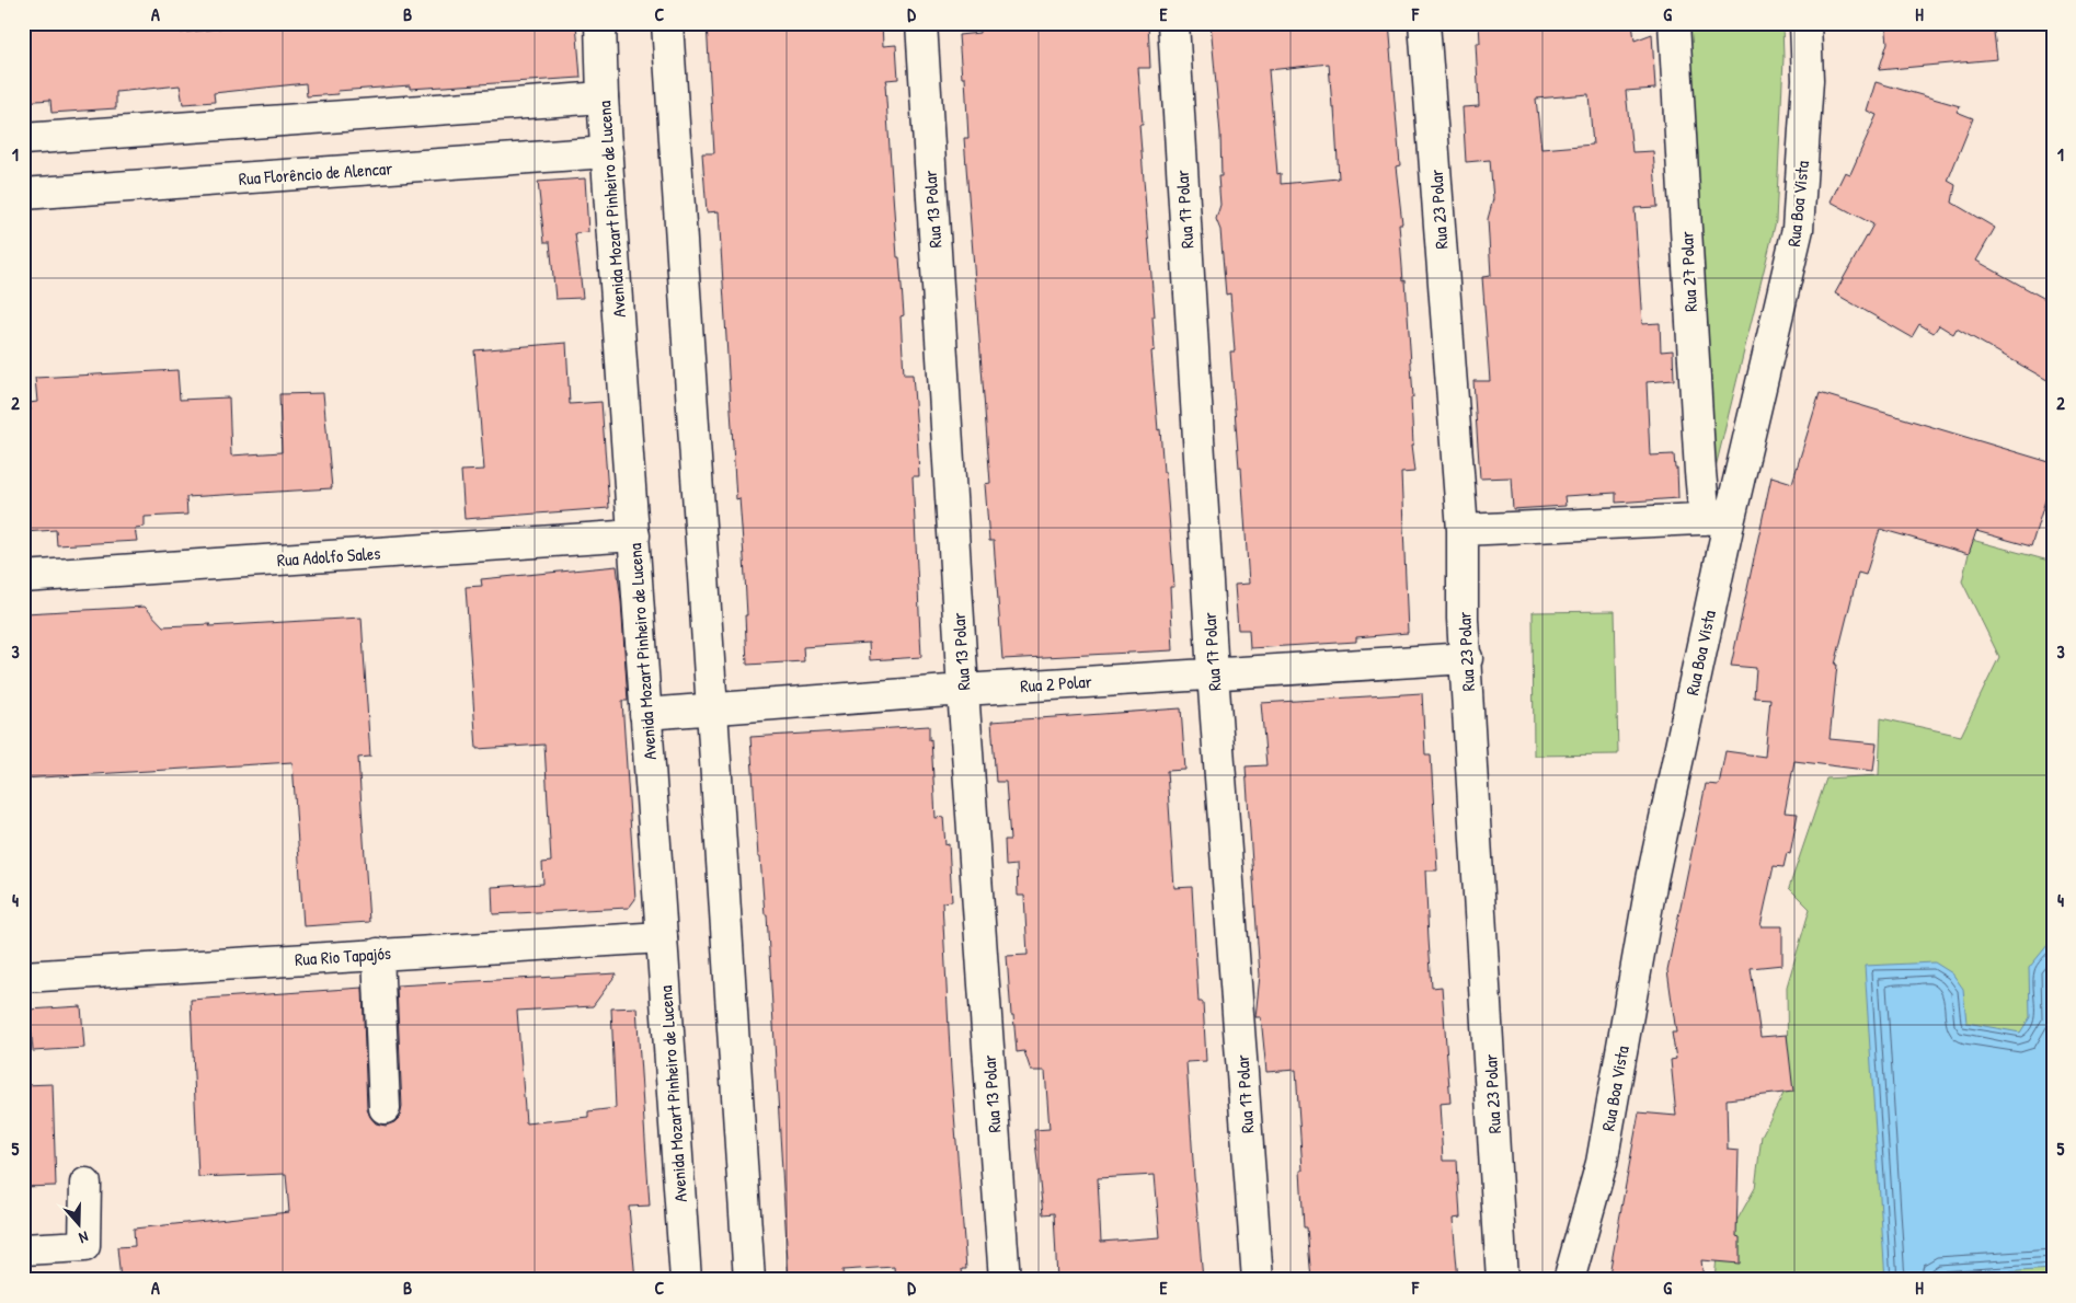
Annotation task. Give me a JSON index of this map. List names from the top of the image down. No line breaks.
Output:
{"streets":{"street":["Rua Florêncio de Alencar","Rua Boa Vista","Avenida Mozart Pinheiro de Lucena","Rua 13 Polar","Rua 17 Polar","Rua 23 Polar","Rua 27 Polar","Rua Adolfo Sales","Rua 2 Polar","Rua Rio Tapajós"]},"crossings":[["Rua Florêncio de Alencar","Avenida Mozart Pinheiro de Lucena"],["Rua Boa Vista","Rua 27 Polar"],["Avenida Mozart Pinheiro de Lucena","Rua Adolfo Sales"],["Avenida Mozart Pinheiro de Lucena","Rua 2 Polar"],["Avenida Mozart Pinheiro de Lucena","Rua Rio Tapajós"],["Rua 13 Polar","Rua 2 Polar"],["Rua 17 Polar","Rua 2 Polar"],["Rua 23 Polar","Rua 2 Polar"]],"north":"bottom","grid":{"columns":["A","B","C","D","E","F","G","H"],"rows":["1","2","3","4","5"]}}
